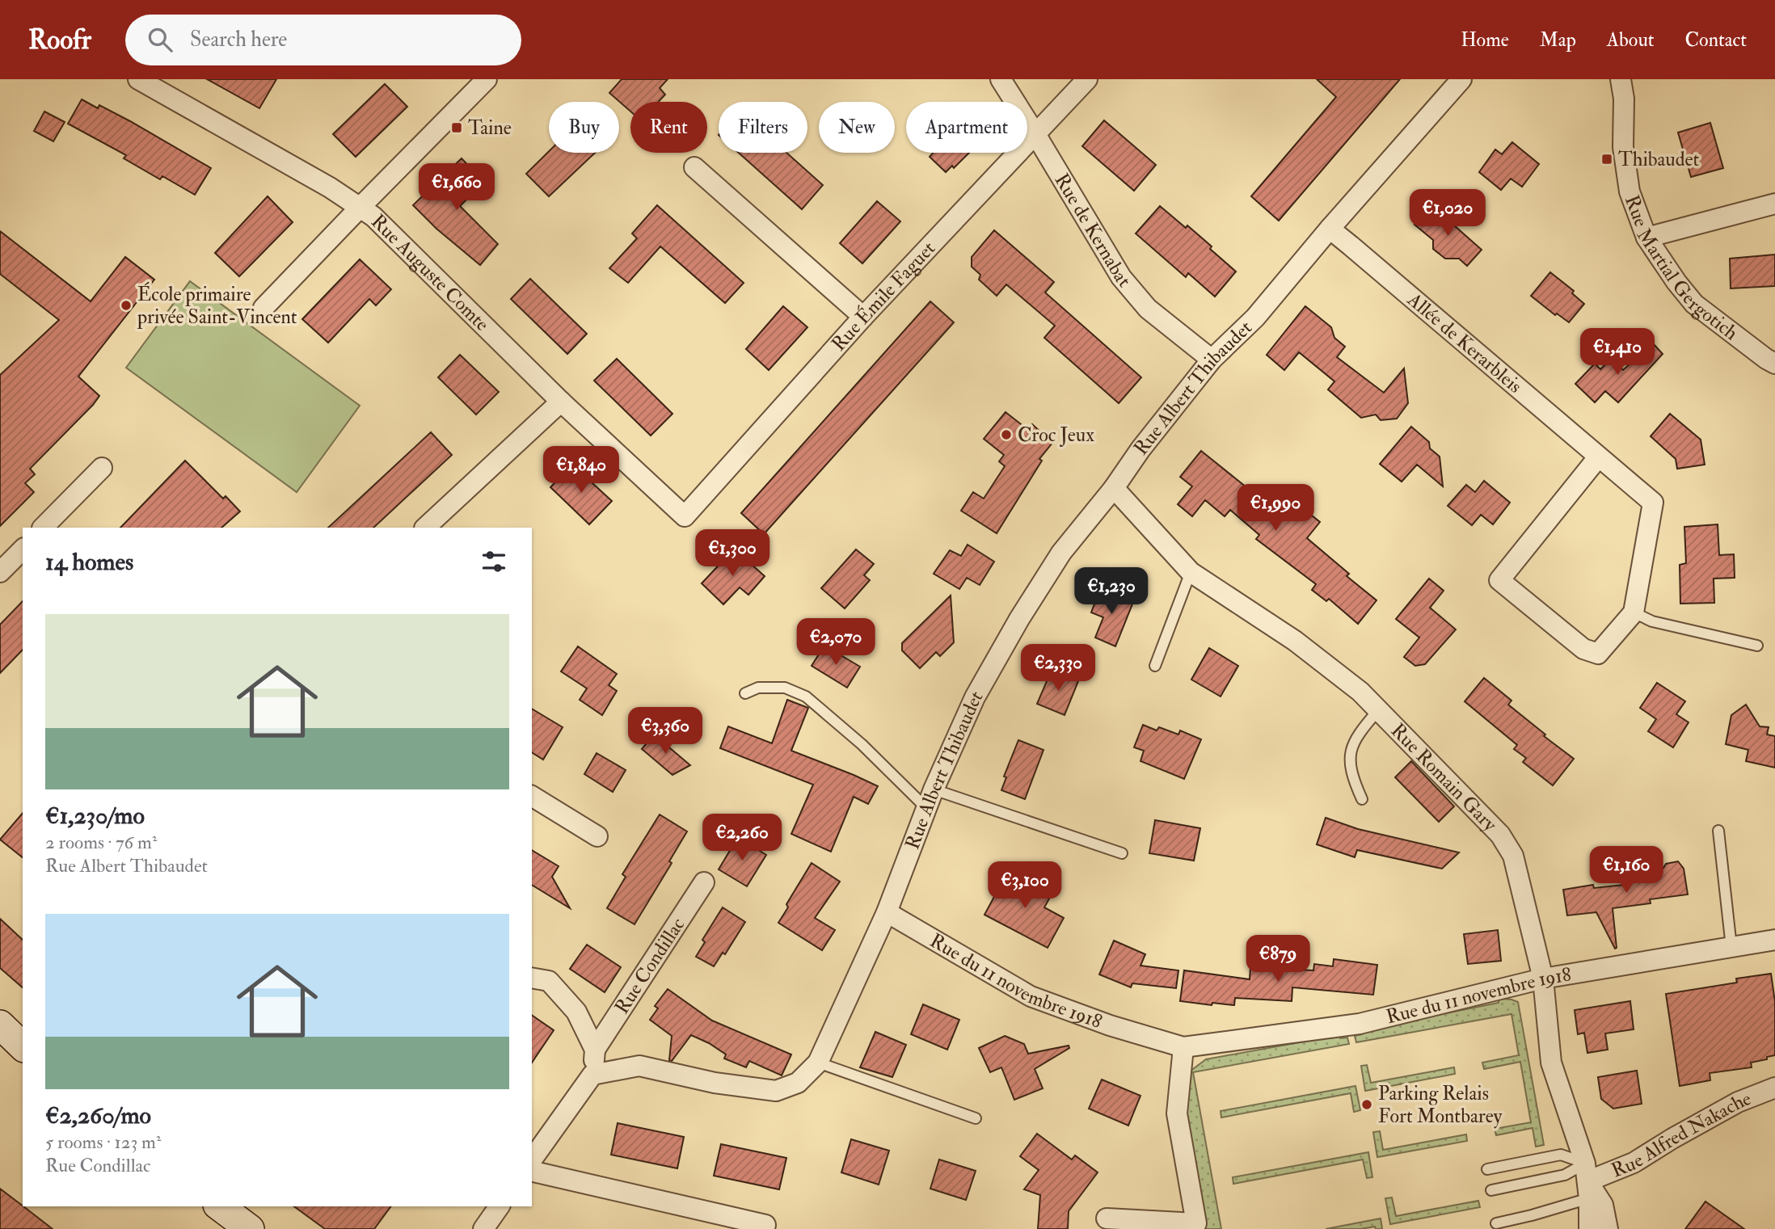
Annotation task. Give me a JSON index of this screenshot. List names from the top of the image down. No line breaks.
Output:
{"streets":{"street":["Rue de Kernabat","Rue Martial Gergotich","Rue Auguste Comte","Rue Émile Faguet","Allée de Kerarbleis","Rue Albert Thibaudet","Rue Romain Gary","Rue Condillac","Rue du 11 novembre 1918","Rue Alfred Nakache"]},"crossings":[["Rue de Kernabat","Rue Émile Faguet"],["Rue de Kernabat","Rue Albert Thibaudet"],["Rue Auguste Comte","Rue Émile Faguet"],["Allée de Kerarbleis","Rue Albert Thibaudet"],["Rue Albert Thibaudet","Rue Romain Gary"],["Rue Albert Thibaudet","Rue du 11 novembre 1918"],["Rue Romain Gary","Rue du 11 novembre 1918"],["Rue Romain Gary","Rue Alfred Nakache"]],"places":{"transit":["Taine","Thibaudet"],"other":["École primaire privée Saint-Vincent","Croc Jeux","Parking Relais Fort Montbarey"]},"page":{"header":"Roofr","search":"Search here","nav":["Home","Map","About","Contact"],"chip":["Buy","Rent","Filters","New","Apartment"],"price":["€1,660","€1,020","€1,410","€1,840","€1,990","€1,300","€1,230","€2,070","€2,330","€3,360","€2,260","€1,160","€3,100","€879"],"heading":"14 homes","list":[{"name":"€1,230/mo","note":"2 rooms · 76 m² · Rue Albert Thibaudet"},{"name":"€2,260/mo","note":"5 rooms · 123 m² · Rue Condillac"}]}}
